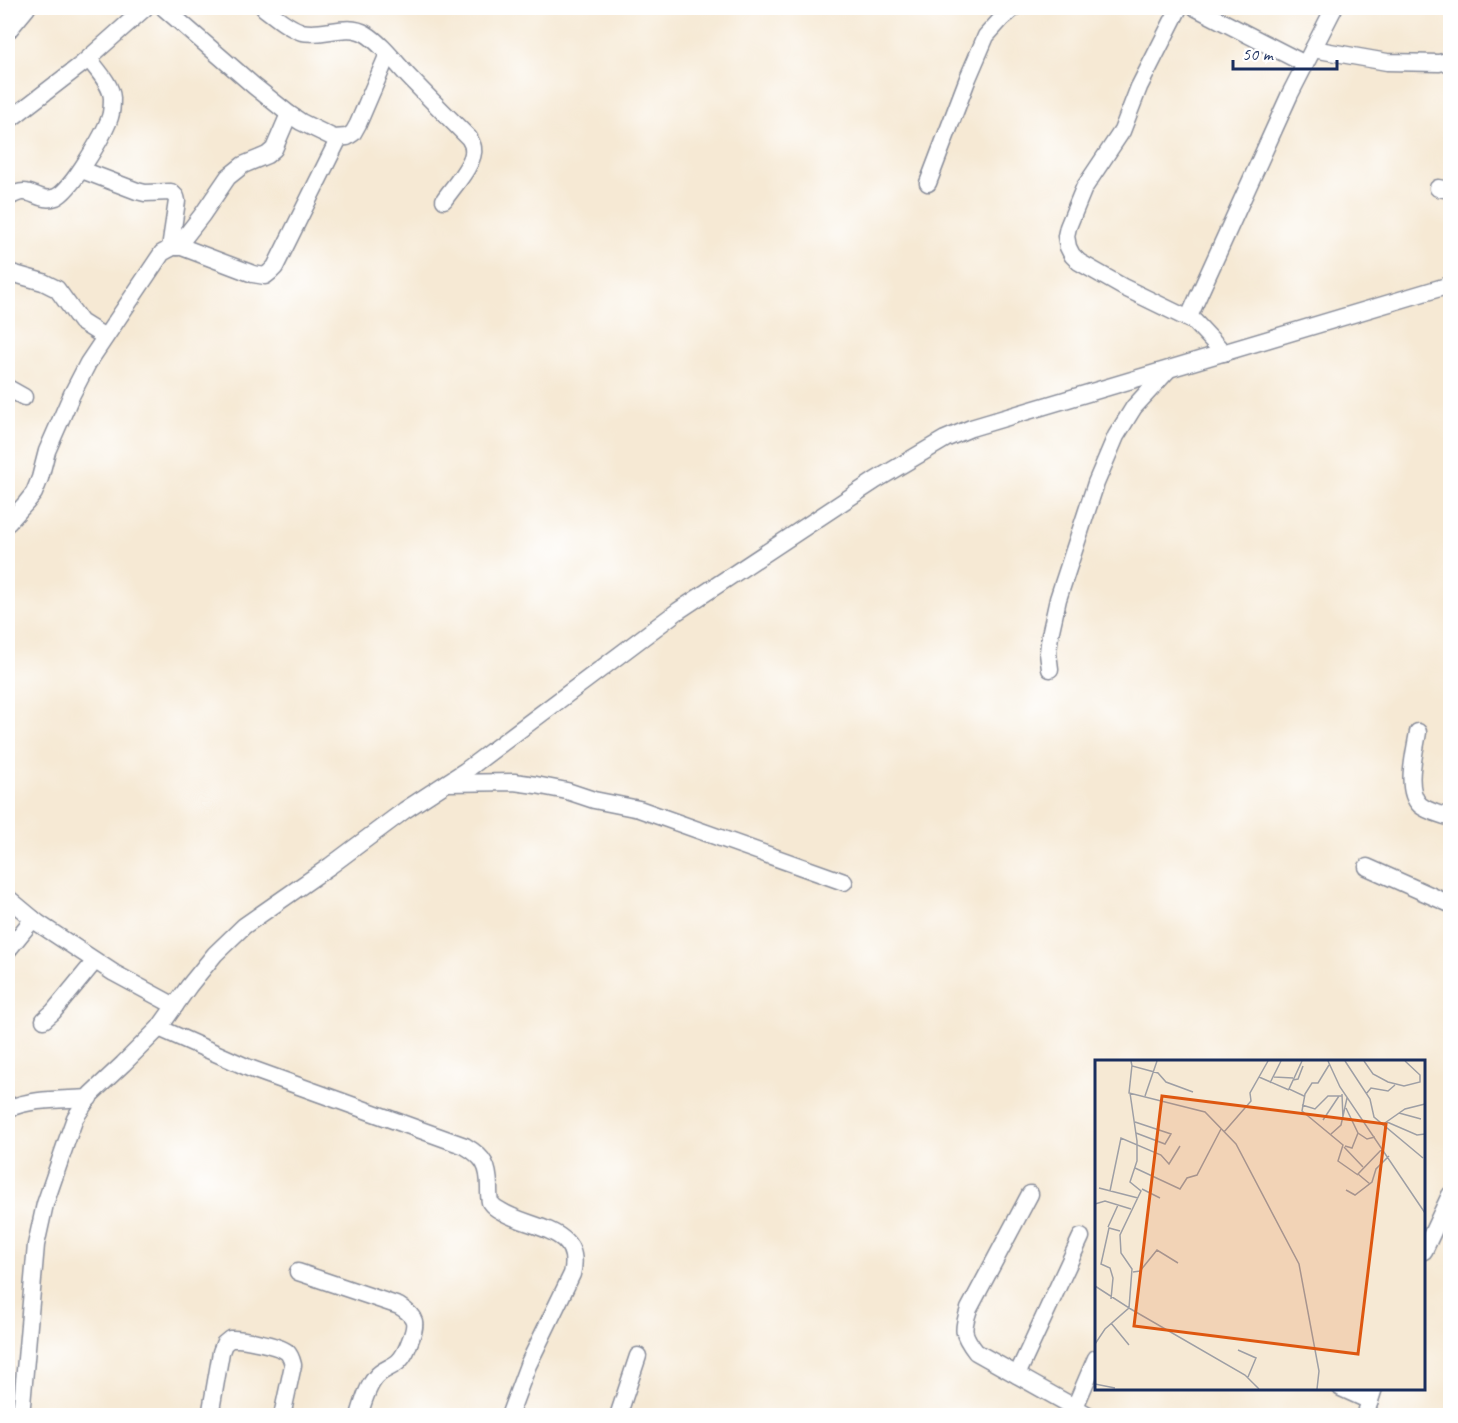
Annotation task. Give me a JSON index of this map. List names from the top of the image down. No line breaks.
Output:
{"scale_bar":"50 m"}
